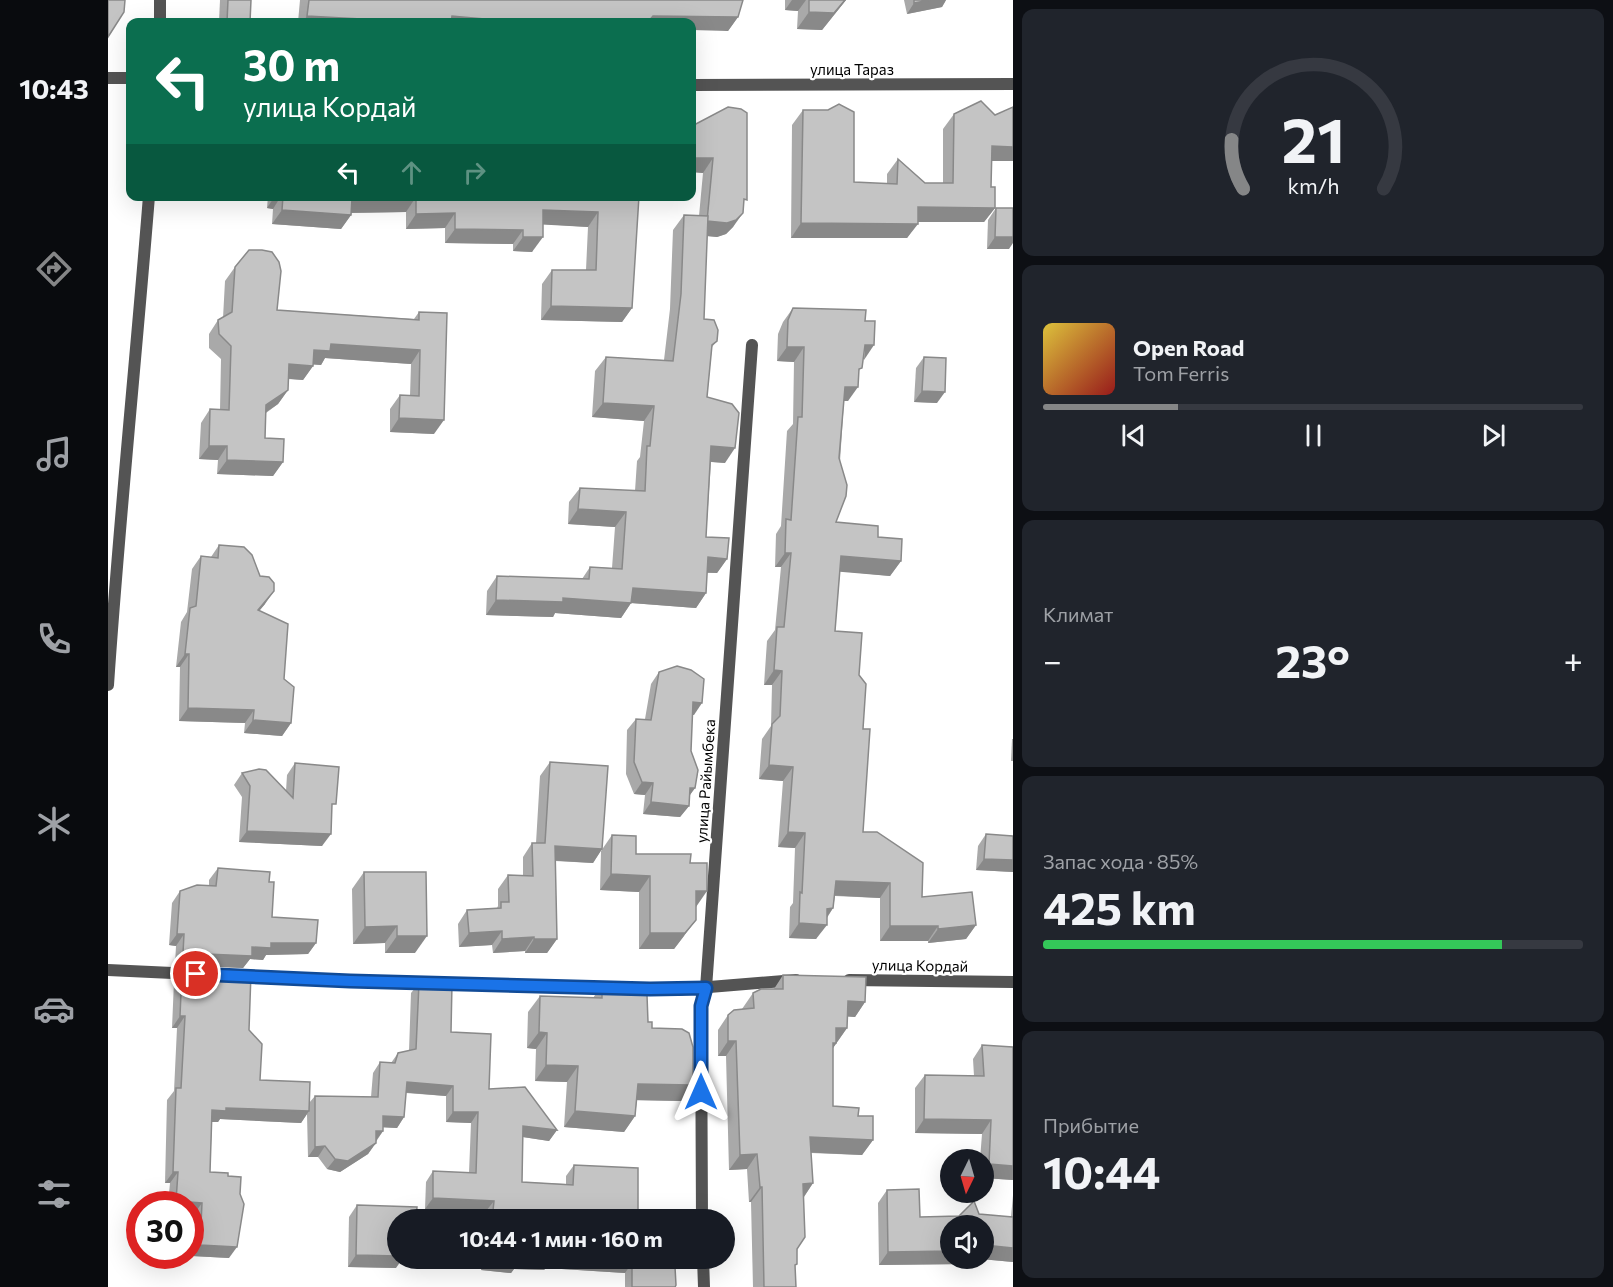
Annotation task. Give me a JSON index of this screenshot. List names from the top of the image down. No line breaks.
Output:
{"streets":{"street":["улица Тараз","улица Райымбека","улица Кордай"]},"north":"bottom","page":{"tabs":"10:43","turn":["30 m","улица Кордай"],"song":["Open Road","Tom Ferris"],"tile":["Климат",["Запас хода · 85%","425 km"],["Прибытие","10:44"]],"heat":["−","23°","+"],"limit":"30","trip":"10:44 · 1 мин · 160 m","gauge":["21","km/h"]}}
